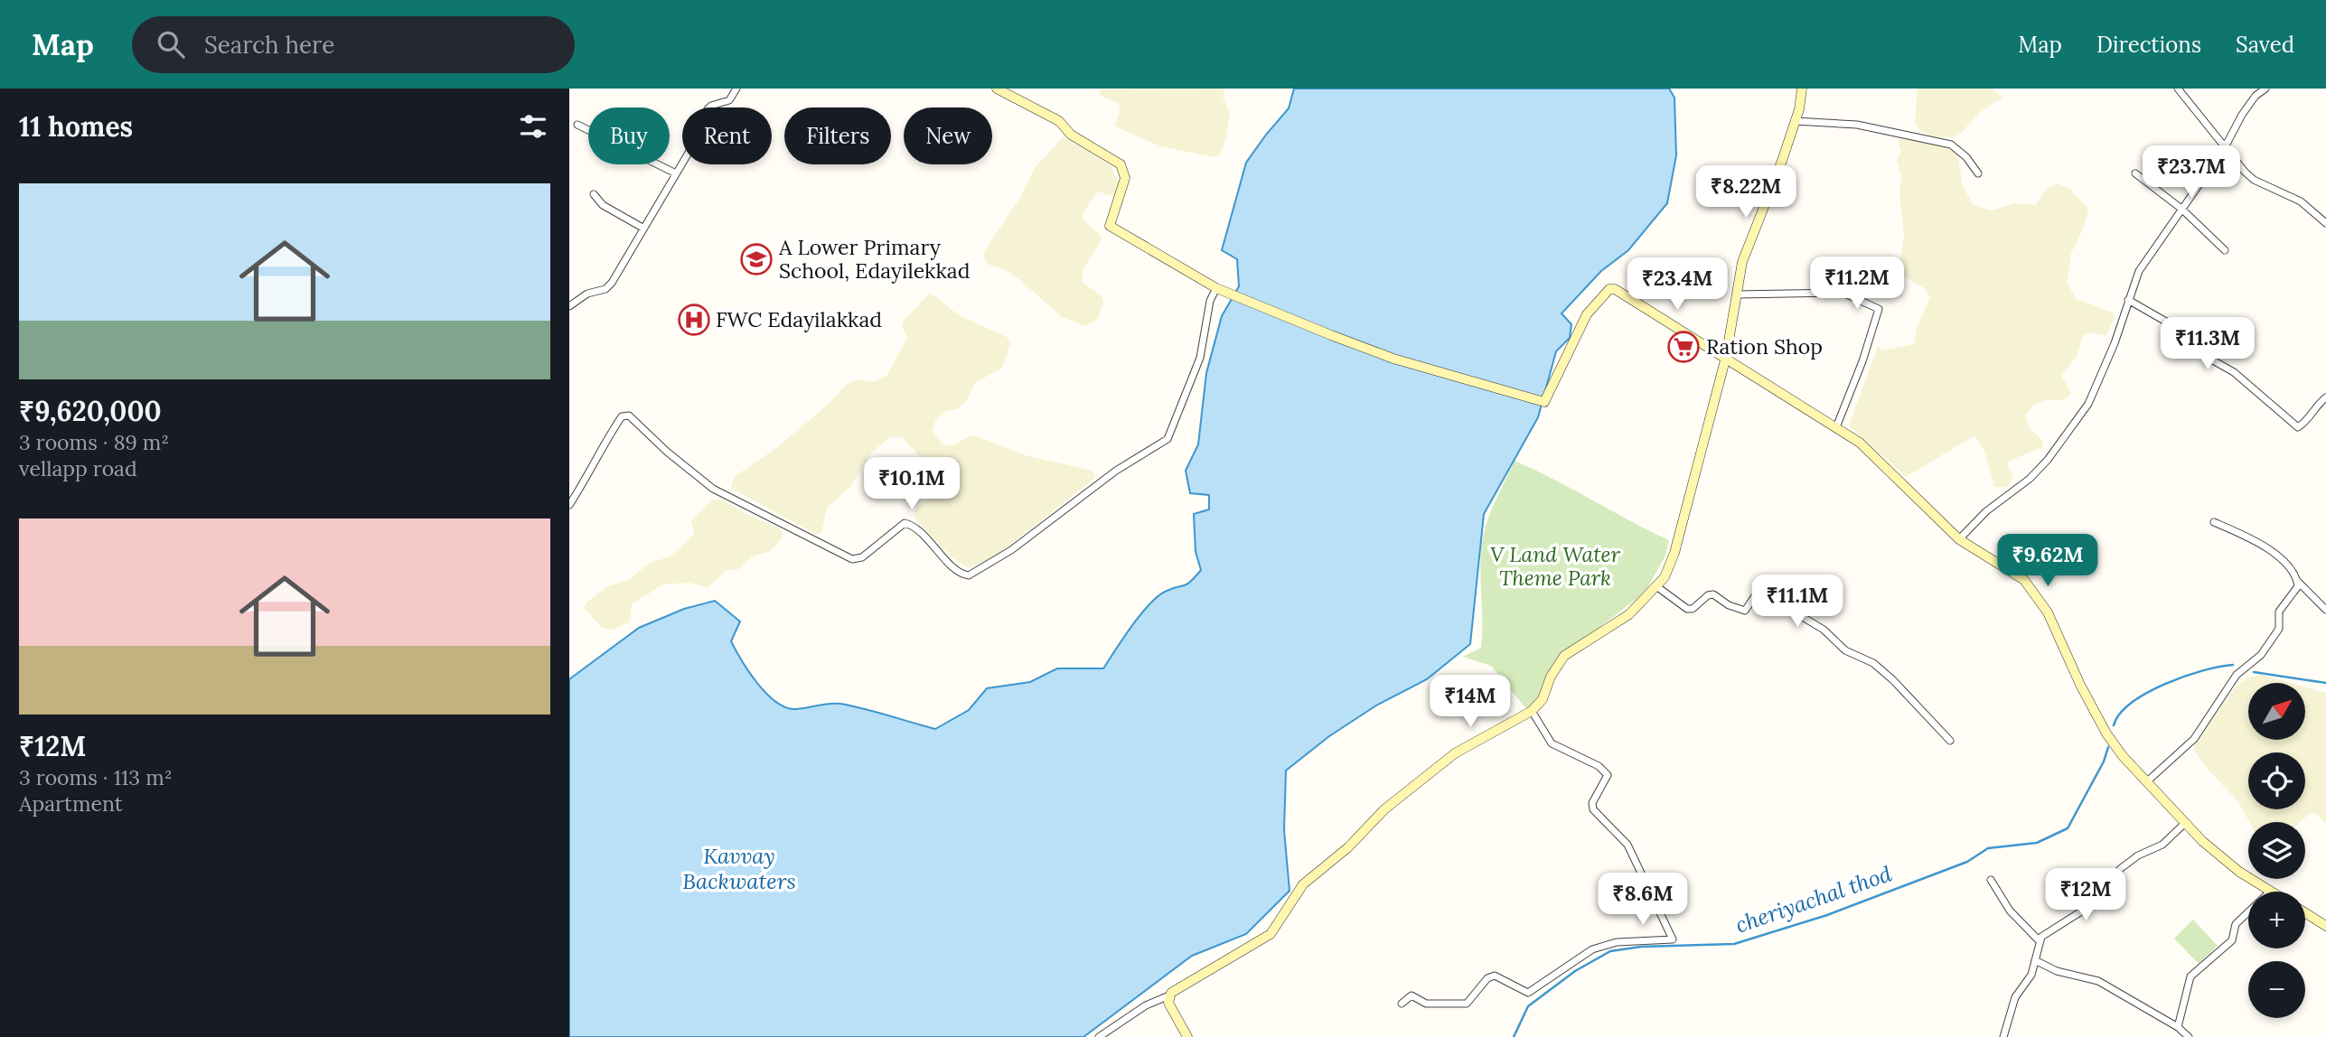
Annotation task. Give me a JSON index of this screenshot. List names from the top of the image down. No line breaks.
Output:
{"water":["Kavvay Backwaters","cheriyachal thod"],"parks":["V Land Water Theme Park"],"places":{"school or university":["A Lower Primary School, Edayilekkad"],"hospital":["FWC Edayilakkad"],"supermarket":["Ration Shop"]},"north":"top right","page":{"header":"Map","search":"Search here","nav":["Map","Directions","Saved"],"heading":"11 homes","chip":["Buy","Rent","Filters","New"],"price":["₹23.7M","₹8.22M","₹11.2M","₹23.4M","₹11.3M","₹10.1M","₹9.62M","₹11.1M","₹14M","₹12M","₹8.6M"],"list":[{"name":"₹9,620,000","note":"3 rooms · 89 m² · vellapp road"},{"name":"₹12M","note":"3 rooms · 113 m² · Apartment"}],"map_buttons":["+","−"]}}
